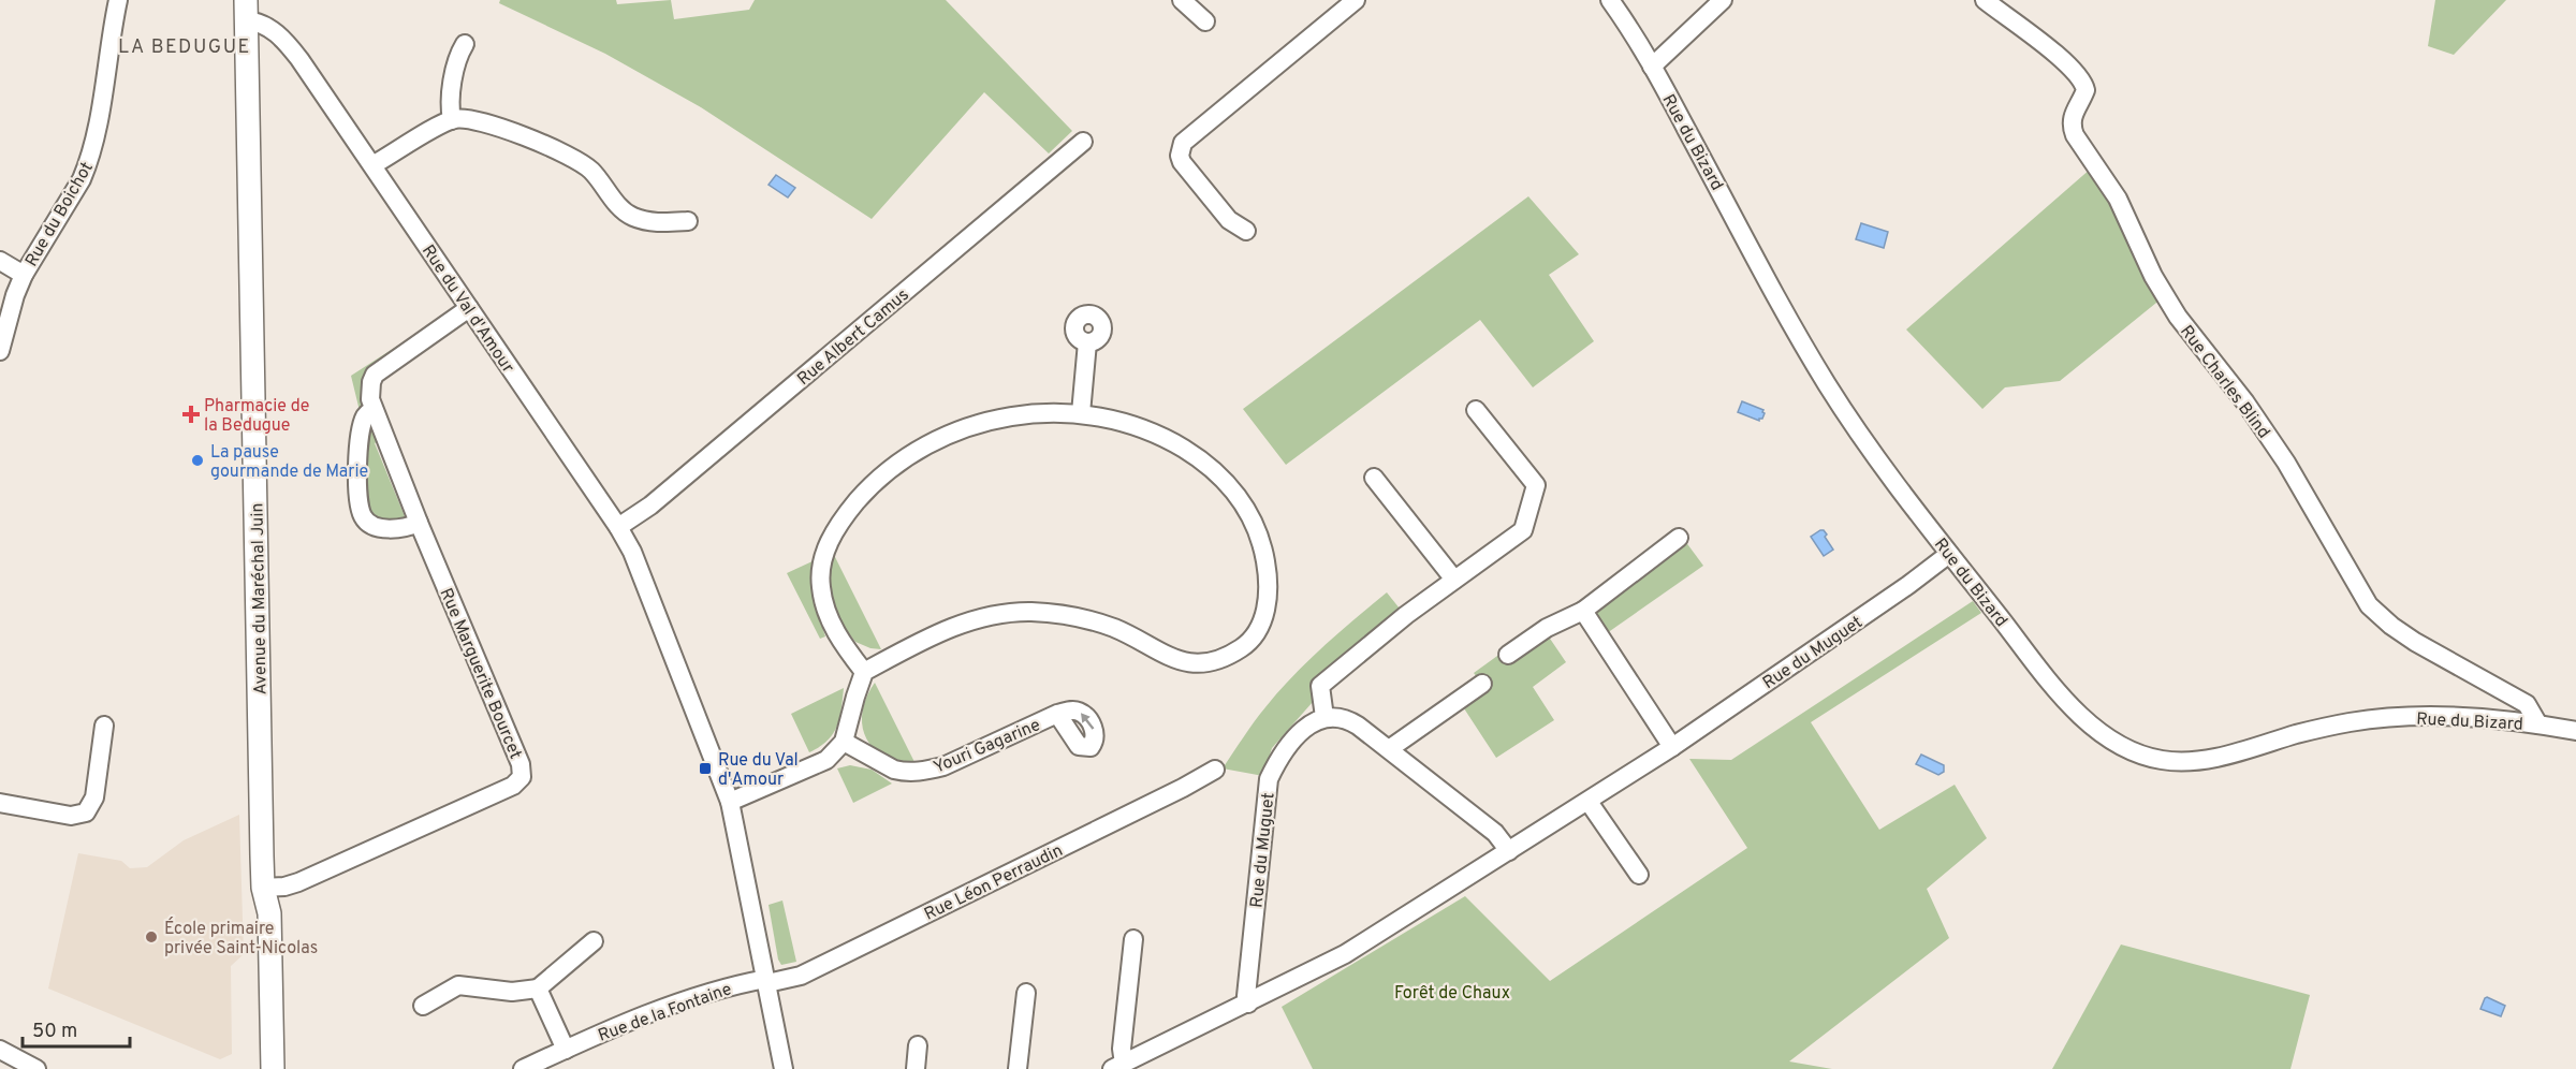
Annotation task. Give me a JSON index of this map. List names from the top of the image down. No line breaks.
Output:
{"streets":{"main road":["Avenue du Maréchal Juin"],"street":["Rue du Bizard","Rue du Boichot","Rue du Val d'Amour","Rue Albert Camus","Rue Charles Blind","Rue du Muguet","Rue Marguerite Bourcet","Youri Gagarine","Rue Léon Perraudin","Rue de la Fontaine"]},"crossings":[["Rue du Bizard","Rue Charles Blind"],["Rue du Bizard","Rue du Muguet"],["Rue du Val d'Amour","Rue Albert Camus"],["Rue du Val d'Amour","Avenue du Maréchal Juin"],["Rue du Val d'Amour","Rue Marguerite Bourcet"],["Rue du Val d'Amour","Rue Léon Perraudin"],["Rue du Val d'Amour","Rue de la Fontaine"],["Avenue du Maréchal Juin","Rue Marguerite Bourcet"],["Rue Léon Perraudin","Rue de la Fontaine"]],"districts":["LA BEDUGUE"],"parks":["Forêt de Chaux"],"places":{"health":["Pharmacie de la Bedugue"],"other":["La pause gourmande de Marie","École primaire privée Saint-Nicolas"],"transit":["Rue du Val d'Amour"]},"scale_bar":"50 m"}
